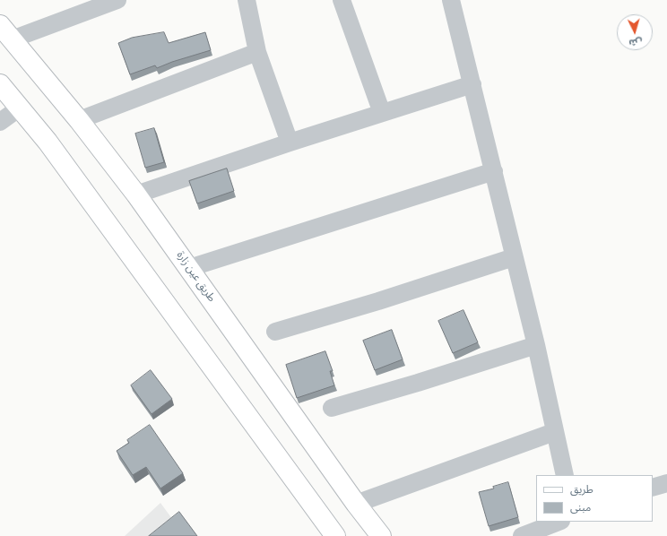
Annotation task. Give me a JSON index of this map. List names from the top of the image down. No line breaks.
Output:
{"streets":{"main road":["طريق عين زارة"]},"legend":["طريق","مبنى"],"north":"bottom"}
